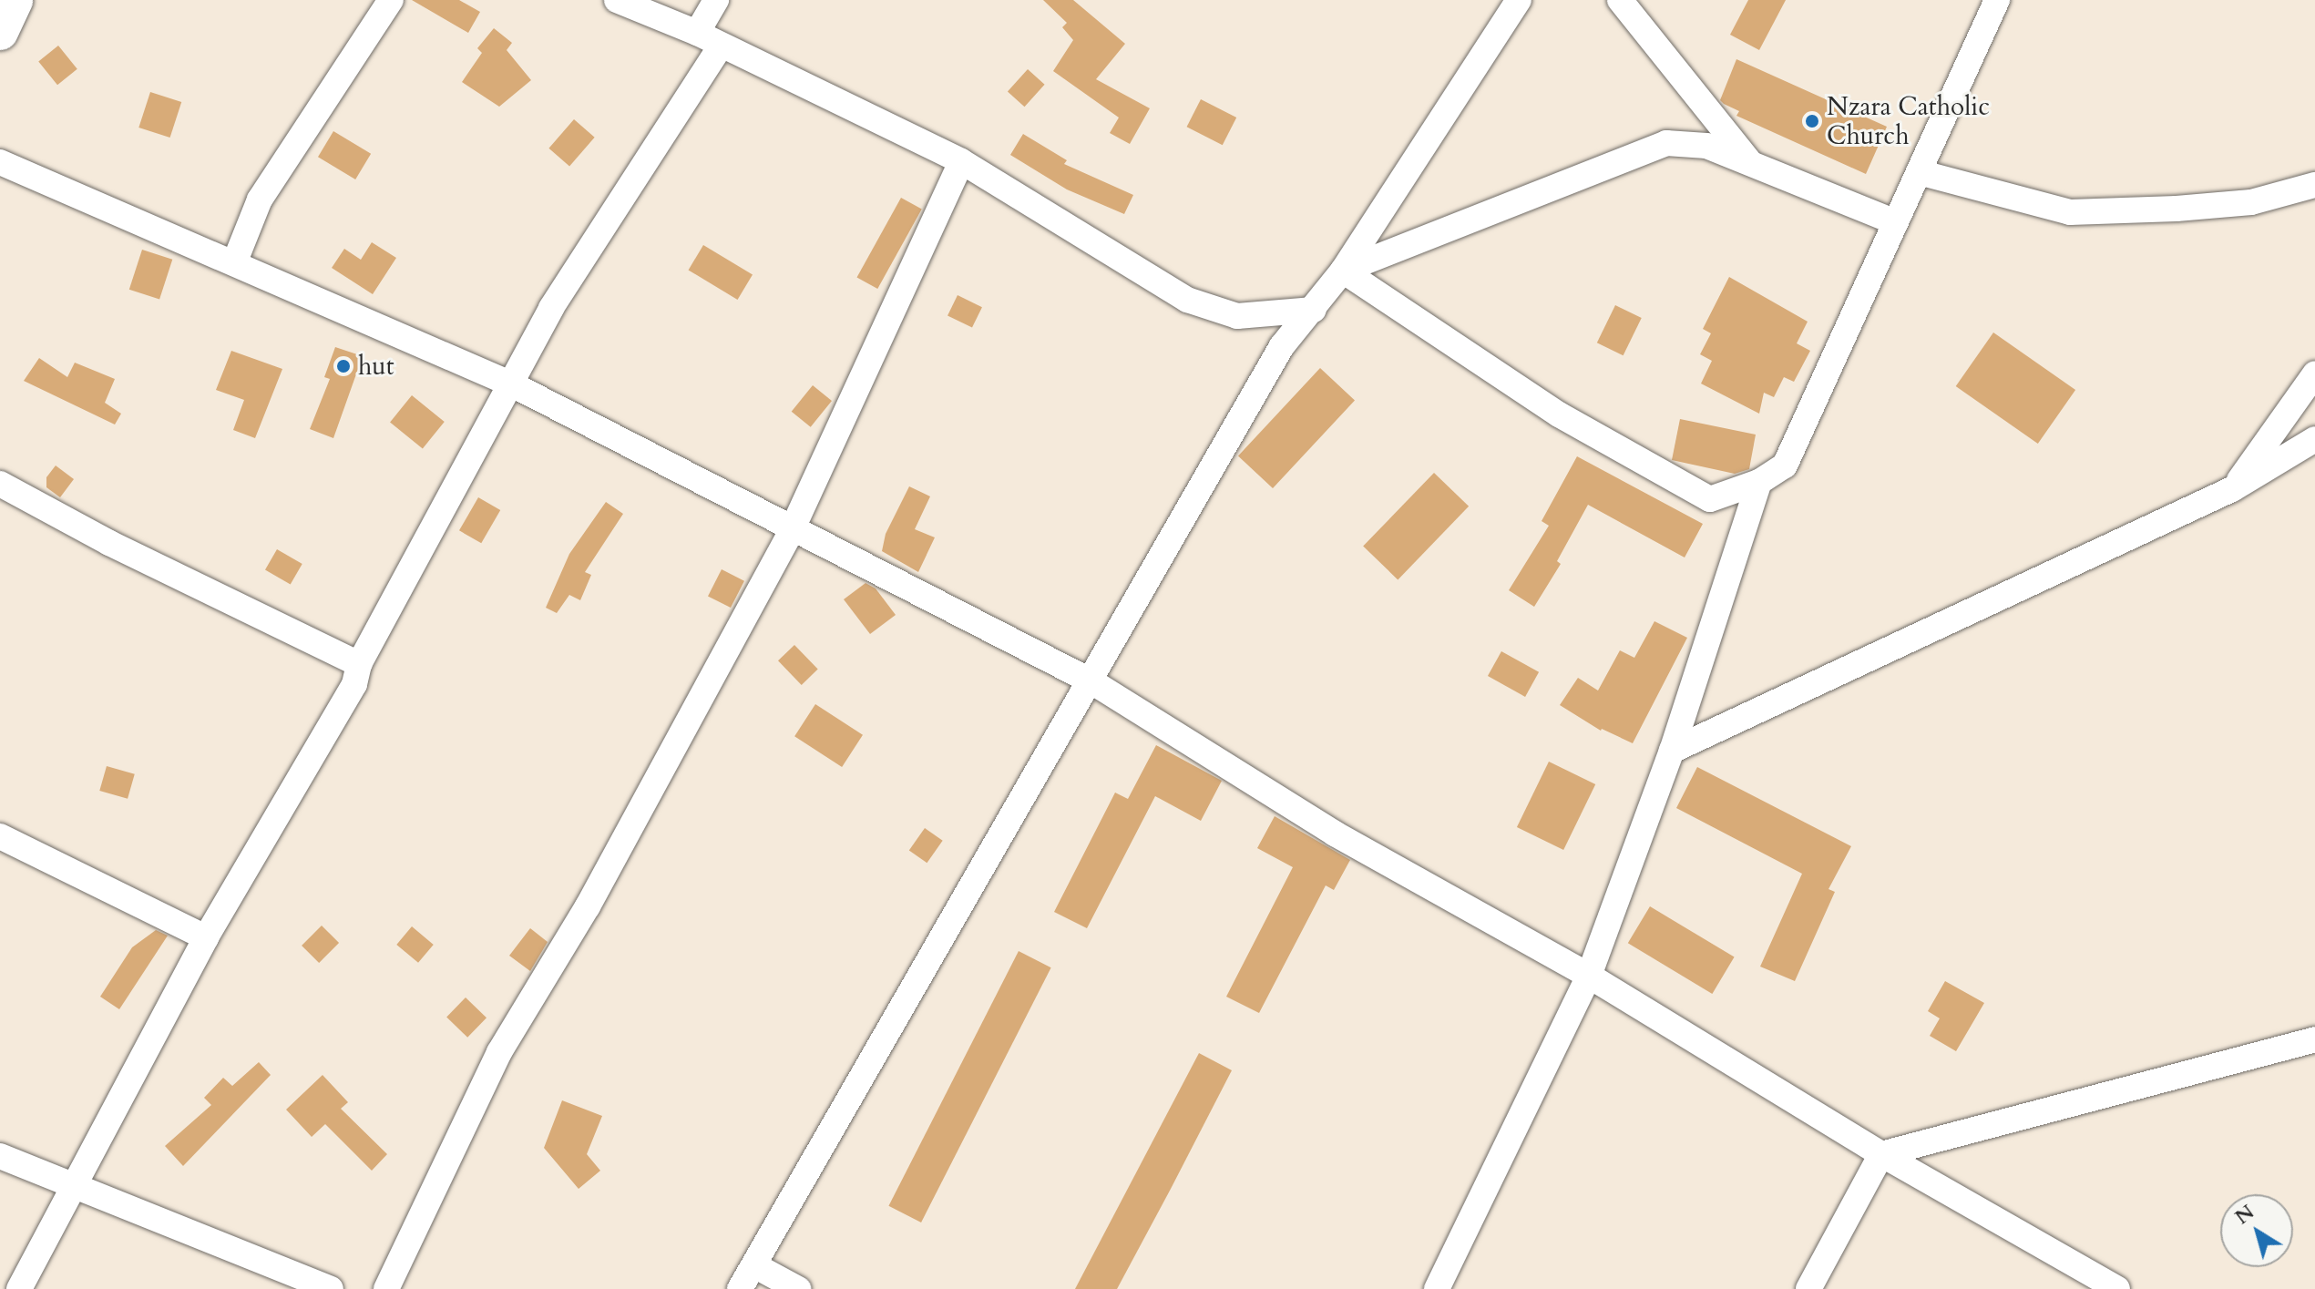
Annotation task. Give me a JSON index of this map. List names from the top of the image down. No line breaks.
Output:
{"places":["Nzara Catholic Church","hut"],"north":"top left"}
